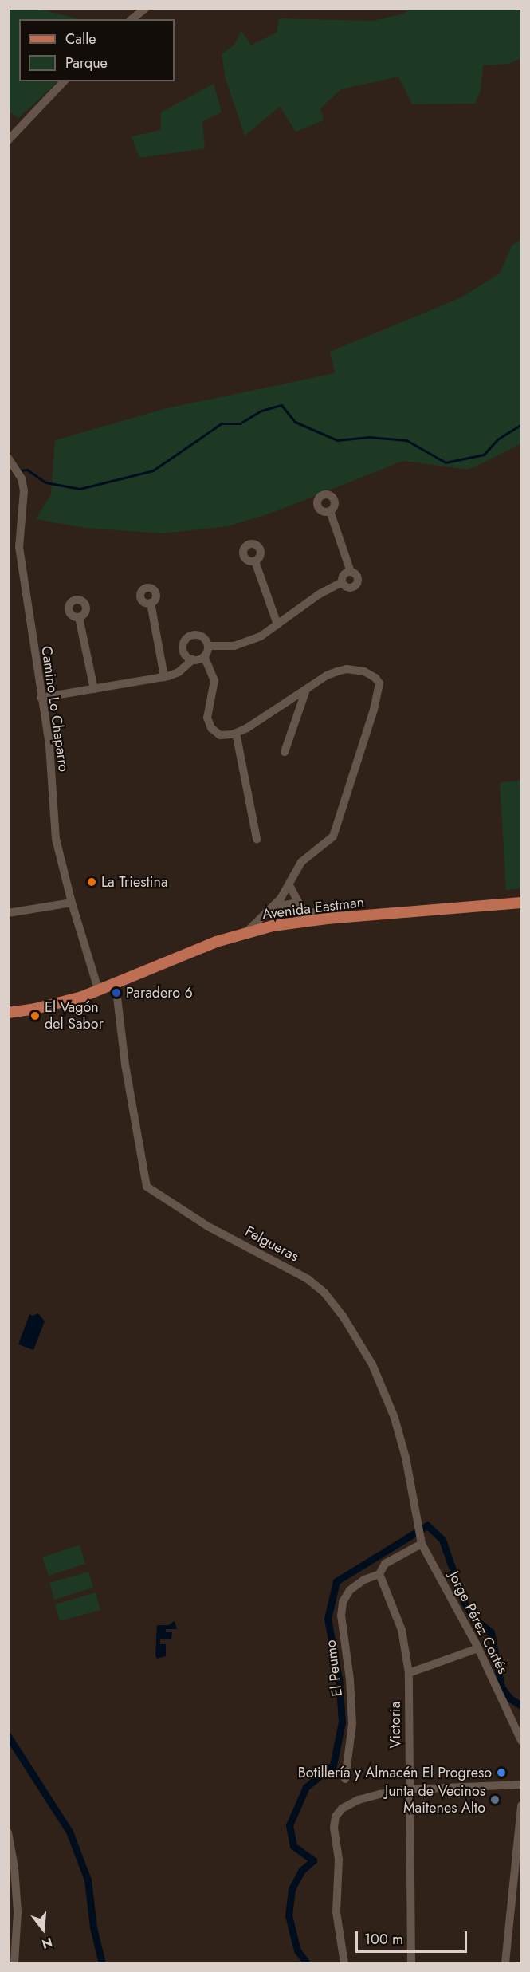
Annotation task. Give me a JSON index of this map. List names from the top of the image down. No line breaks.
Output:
{"streets":{"main road":["Avenida Eastman"],"street":["Camino Lo Chaparro","Felgueras","Jorge Pérez Cortés","El Peumo","Victoria"]},"crossings":[["Camino Lo Chaparro","Avenida Eastman"],["Avenida Eastman","Felgueras"],["Felgueras","Jorge Pérez Cortés"],["El Peumo","Victoria"]],"places":["La Triestina","Paradero 6","El Vagón del Sabor","Botillería y Almacén El Progreso","Junta de Vecinos Maitenes Alto"],"legend":["Calle","Parque"],"scale_bar":"100 m","north":"bottom"}
